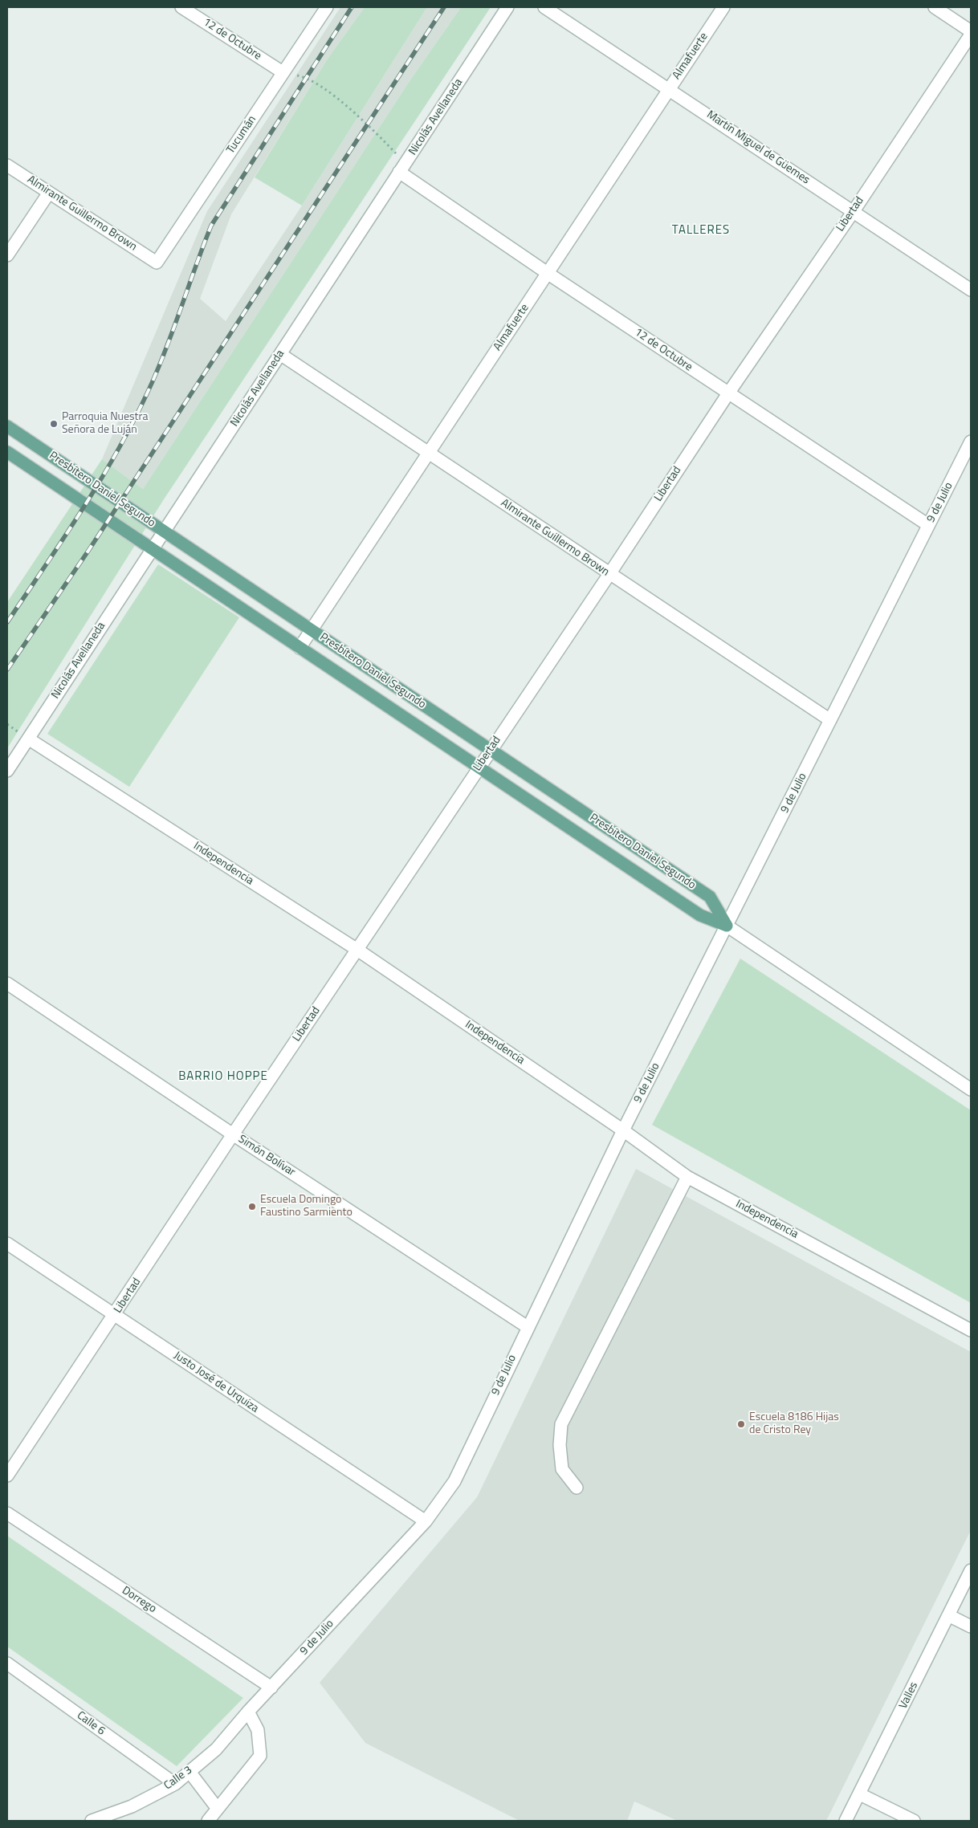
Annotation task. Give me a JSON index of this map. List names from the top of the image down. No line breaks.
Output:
{"streets":{"main road":["Presbítero Daniel Segundo"],"street":["12 de Octubre","Almafuerte","Nicolás Avellaneda","Tucumán","Martín Miguel de Güemes","Almirante Guillermo Brown","Libertad","9 de Julio","Independencia","Simón Bolívar","Justo José de Urquiza","Dorrego","Valles","Calle 6","Calle 3"]},"crossings":[["12 de Octubre","Almafuerte"],["12 de Octubre","Nicolás Avellaneda"],["12 de Octubre","Tucumán"],["12 de Octubre","Libertad"],["12 de Octubre","9 de Julio"],["Almafuerte","Martín Miguel de Güemes"],["Almafuerte","Almirante Guillermo Brown"],["Almafuerte","Presbítero Daniel Segundo"],["Nicolás Avellaneda","Almirante Guillermo Brown"],["Nicolás Avellaneda","Presbítero Daniel Segundo"],["Nicolás Avellaneda","Independencia"],["Tucumán","Almirante Guillermo Brown"],["Martín Miguel de Güemes","Libertad"],["Almirante Guillermo Brown","Libertad"],["Almirante Guillermo Brown","9 de Julio"],["Libertad","Presbítero Daniel Segundo"],["Libertad","Independencia"],["Libertad","Simón Bolívar"],["Libertad","Justo José de Urquiza"],["Presbítero Daniel Segundo","9 de Julio"],["9 de Julio","Independencia"],["9 de Julio","Simón Bolívar"],["9 de Julio","Justo José de Urquiza"],["9 de Julio","Dorrego"],["9 de Julio","Calle 3"],["Calle 6","Calle 3"]],"districts":["TALLERES","BARRIO HOPPE"],"places":["Parroquia Nuestra Señora de Luján","Escuela Domingo Faustino Sarmiento","Escuela 8186 Hijas de Cristo Rey"]}
